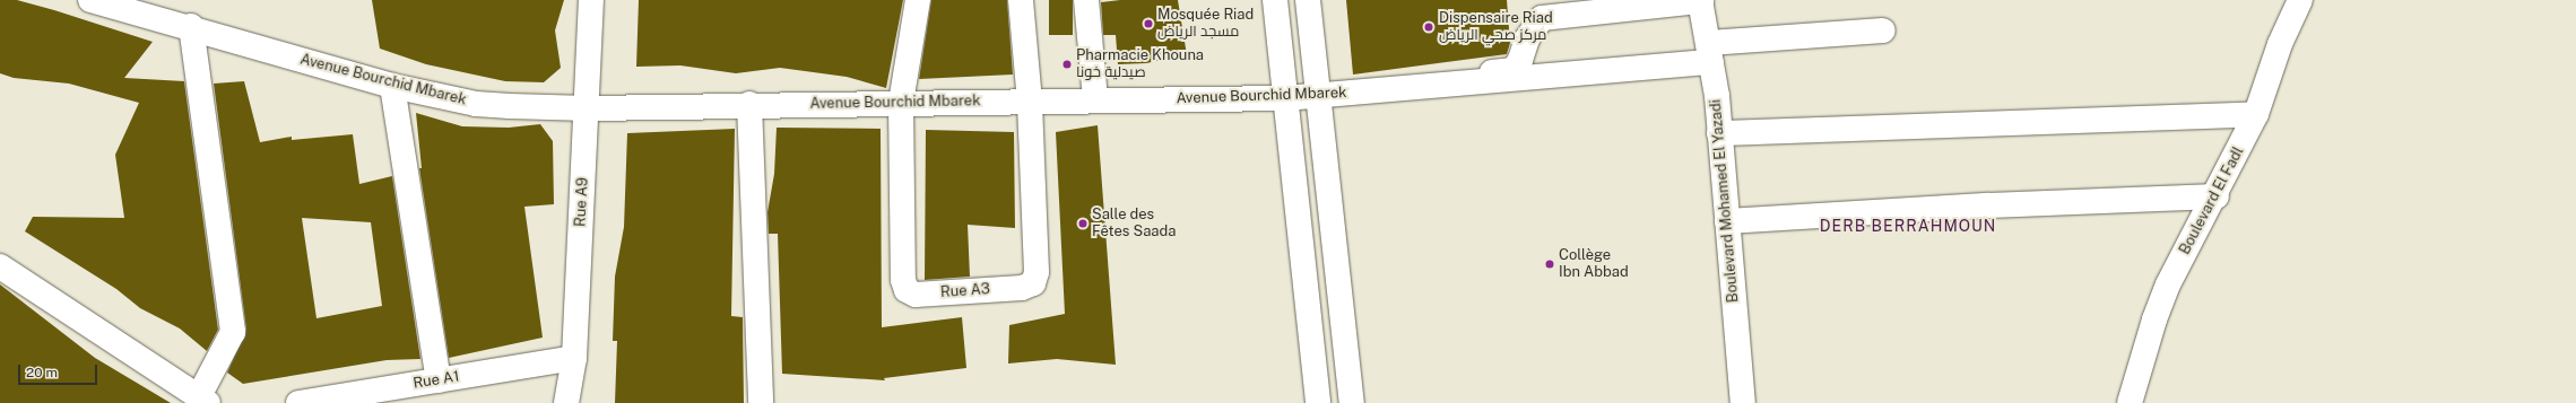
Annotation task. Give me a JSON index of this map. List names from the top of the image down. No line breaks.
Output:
{"streets":{"street":["Avenue Bourchid Mbarek","Boulevard Mohamed El Yazadi","Boulevard El Fadl","Rue A9","Rue A3","Rue A1"]},"crossings":[["Avenue Bourchid Mbarek","Boulevard Mohamed El Yazadi"],["Avenue Bourchid Mbarek","Rue A9"],["Avenue Bourchid Mbarek","Rue A3"],["Rue A9","Rue A1"]],"districts":["DERB BERRAHMOUN"],"places":["Mosquée Riad مسجد الرياض","Dispensaire Riad مركز صحي الرياض","Pharmacie Khouna صيدلية خونا","Salle des Fêtes Saada","Collège Ibn Abbad"],"scale_bar":"20 m"}
